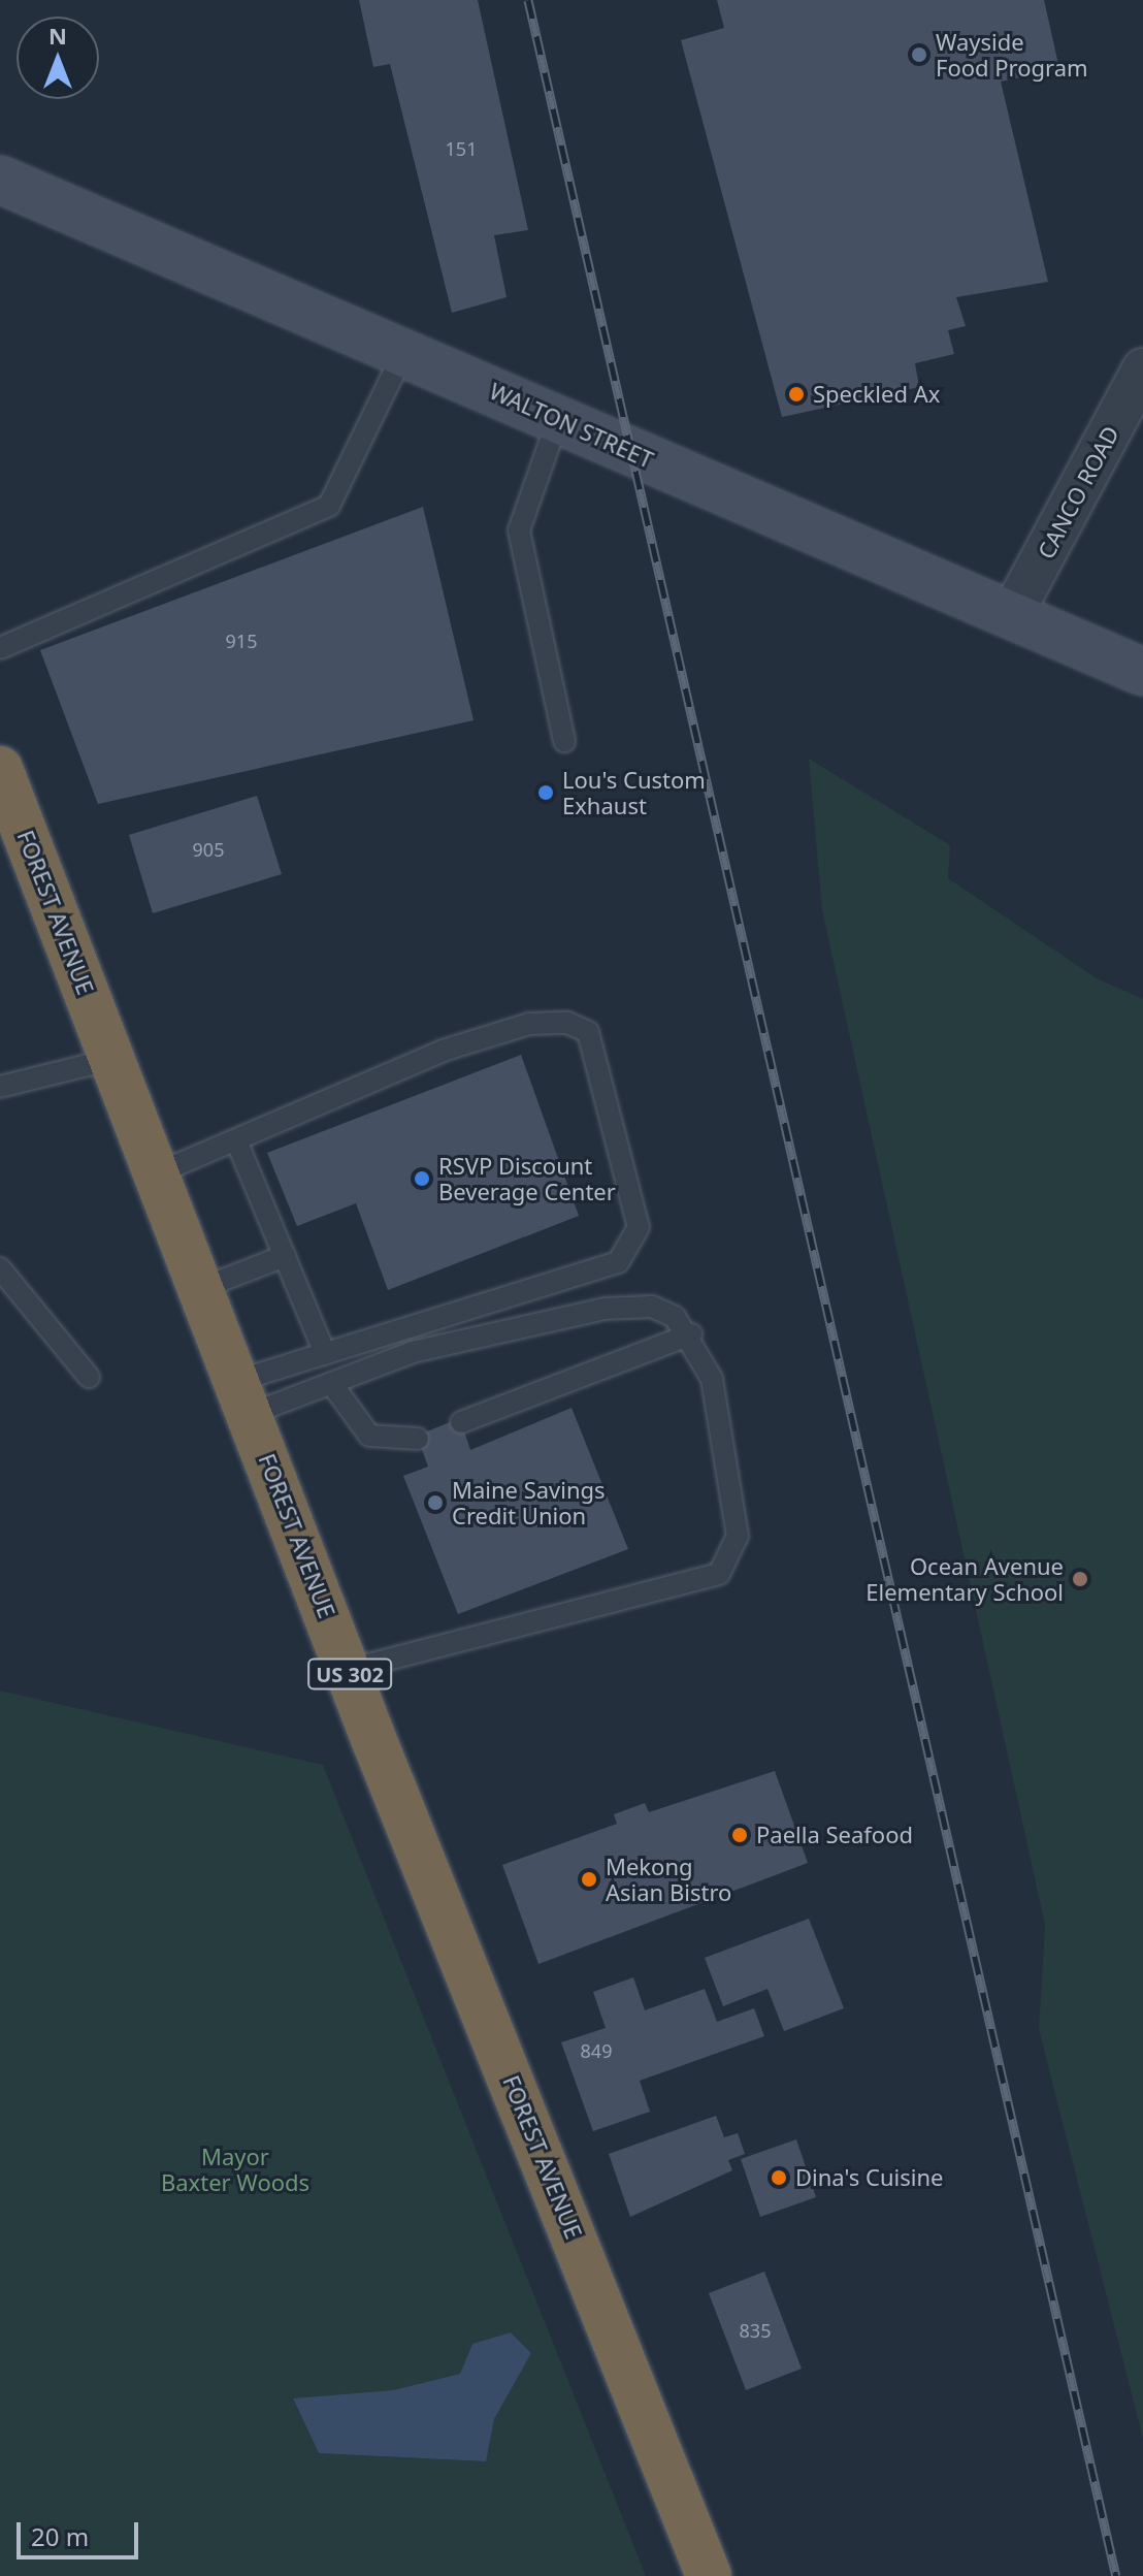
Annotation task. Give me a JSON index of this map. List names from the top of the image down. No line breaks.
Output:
{"streets":{"highway":["FOREST AVENUE","US 302"],"street":["WALTON STREET","CANCO ROAD"]},"crossings":[["WALTON STREET","CANCO ROAD"]],"parks":["Mayor Baxter Woods"],"places":["Wayside Food Program","Speckled Ax","Lou's Custom Exhaust","RSVP Discount Beverage Center","Maine Savings Credit Union","Ocean Avenue Elementary School","Paella Seafood","Mekong Asian Bistro","Dina's Cuisine"],"house_numbers":["151","915","905","849","835"],"scale_bar":"20 m","north":"top"}
